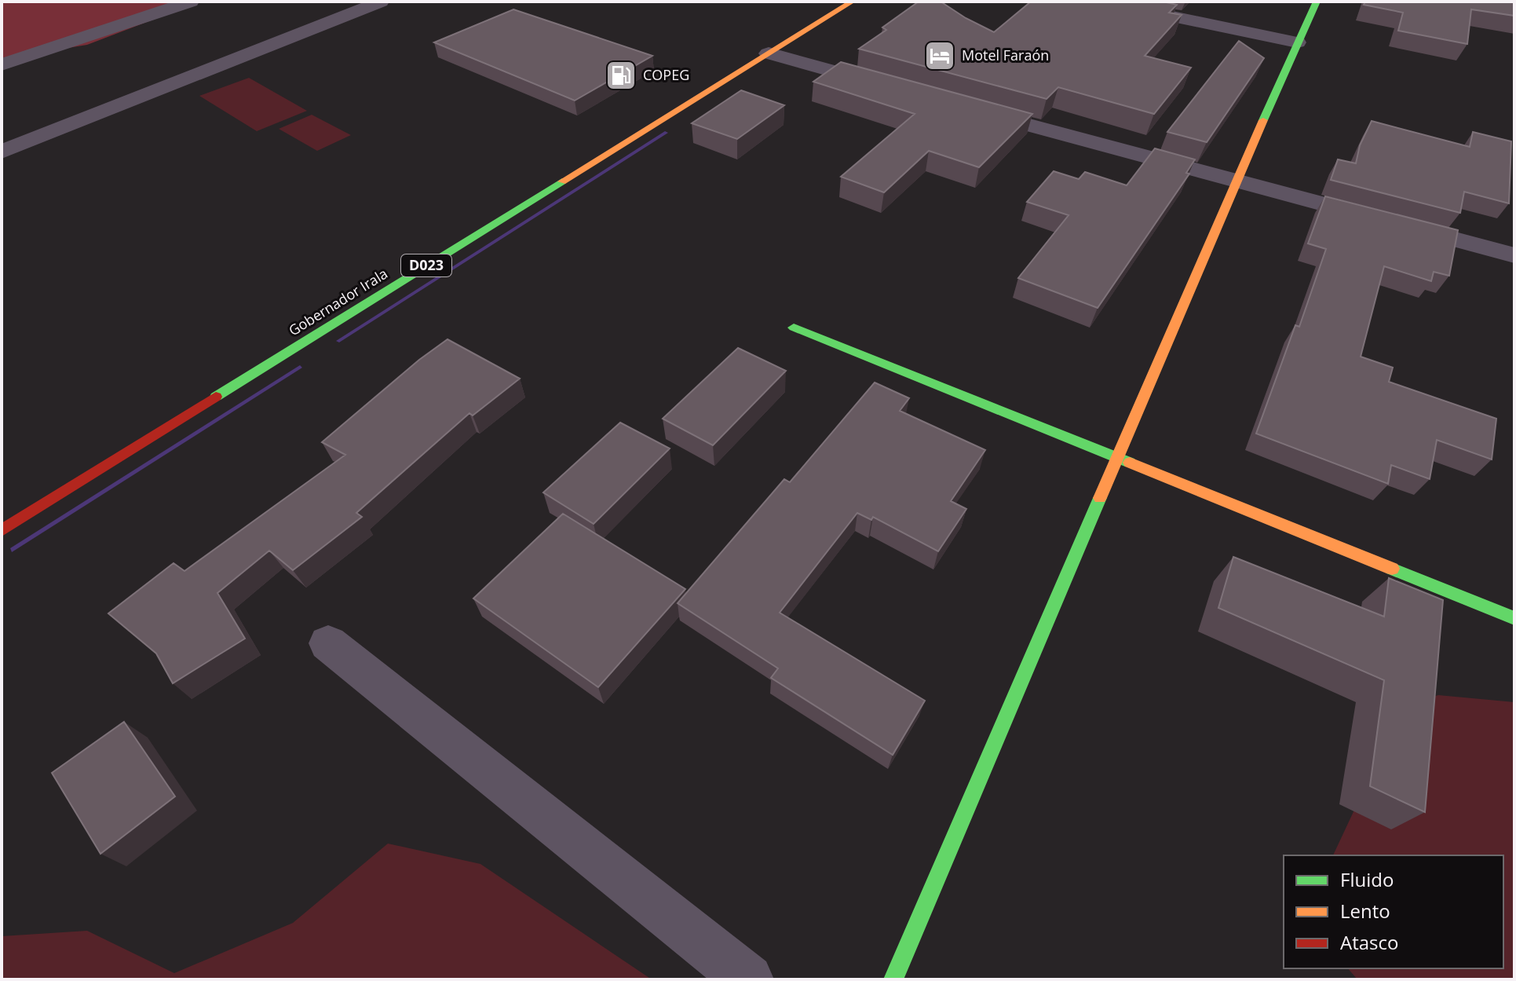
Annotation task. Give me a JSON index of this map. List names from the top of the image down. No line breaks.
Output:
{"streets":{"street":["D023","Gobernador Irala"]},"places":{"hotel":["Motel Faraón"],"fuel station":["COPEG"]},"legend":["Fluido","Lento","Atasco"]}
